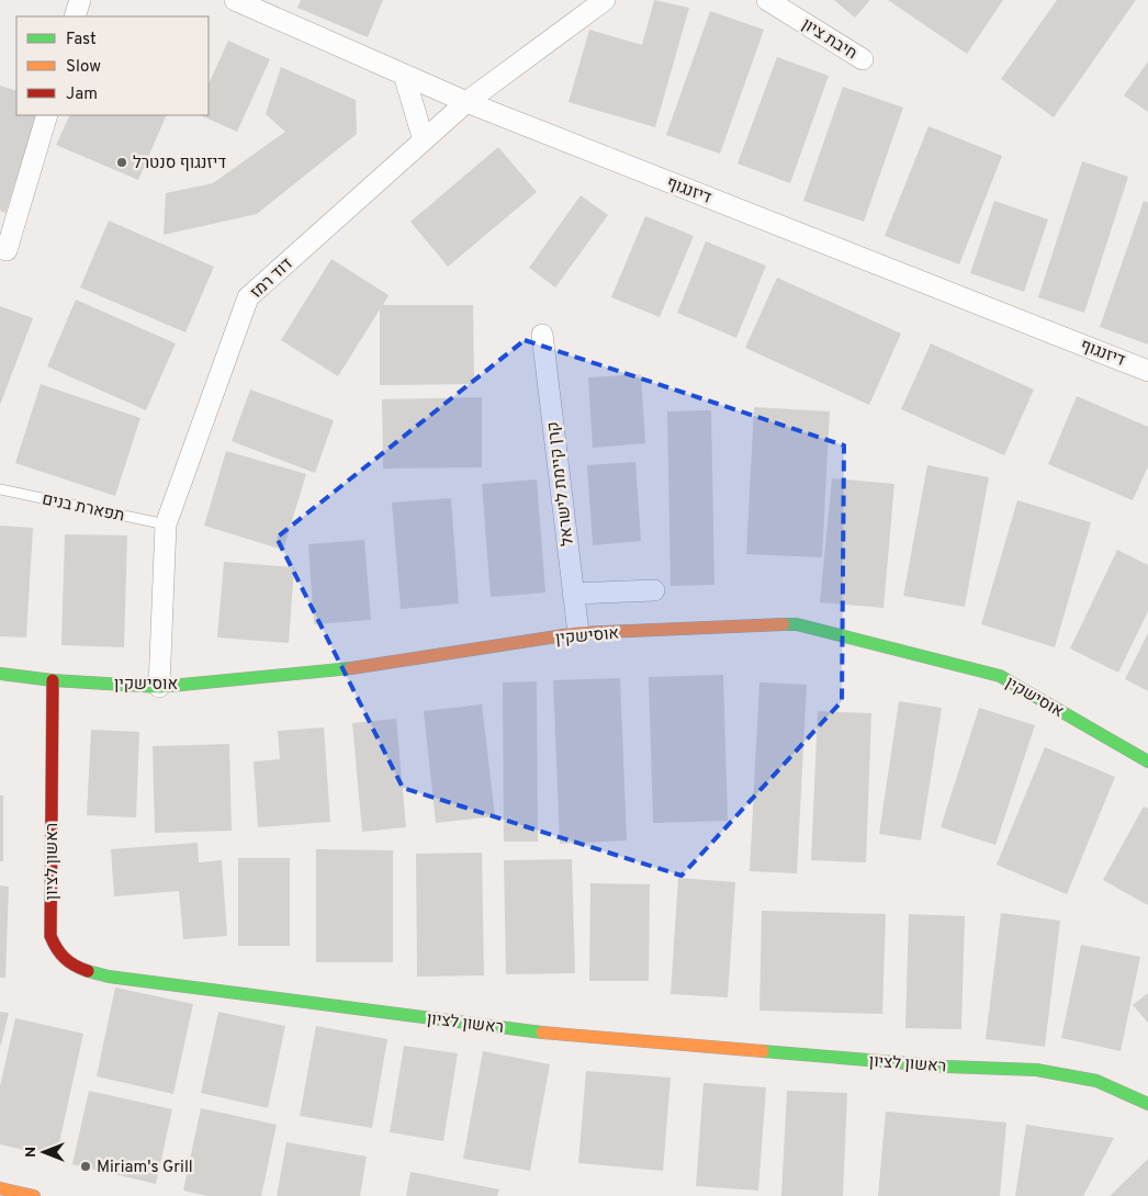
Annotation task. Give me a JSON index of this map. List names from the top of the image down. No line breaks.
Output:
{"streets":{"street":["חיבת ציון","דיזנגוף","דוד רמז","קרן קיימת לישראל","אוסישקין","ראשון לציון"],"lane":["תפארת בנים"]},"crossings":[["דיזנגוף","דוד רמז"],["דוד רמז","תפארת בנים"],["דוד רמז","אוסישקין"],["קרן קיימת לישראל","אוסישקין"],["אוסישקין","ראשון לציון"]],"places":["דיזנגוף סנטרל","Miriam's Grill"],"legend":["Fast","Slow","Jam"],"north":"left"}
